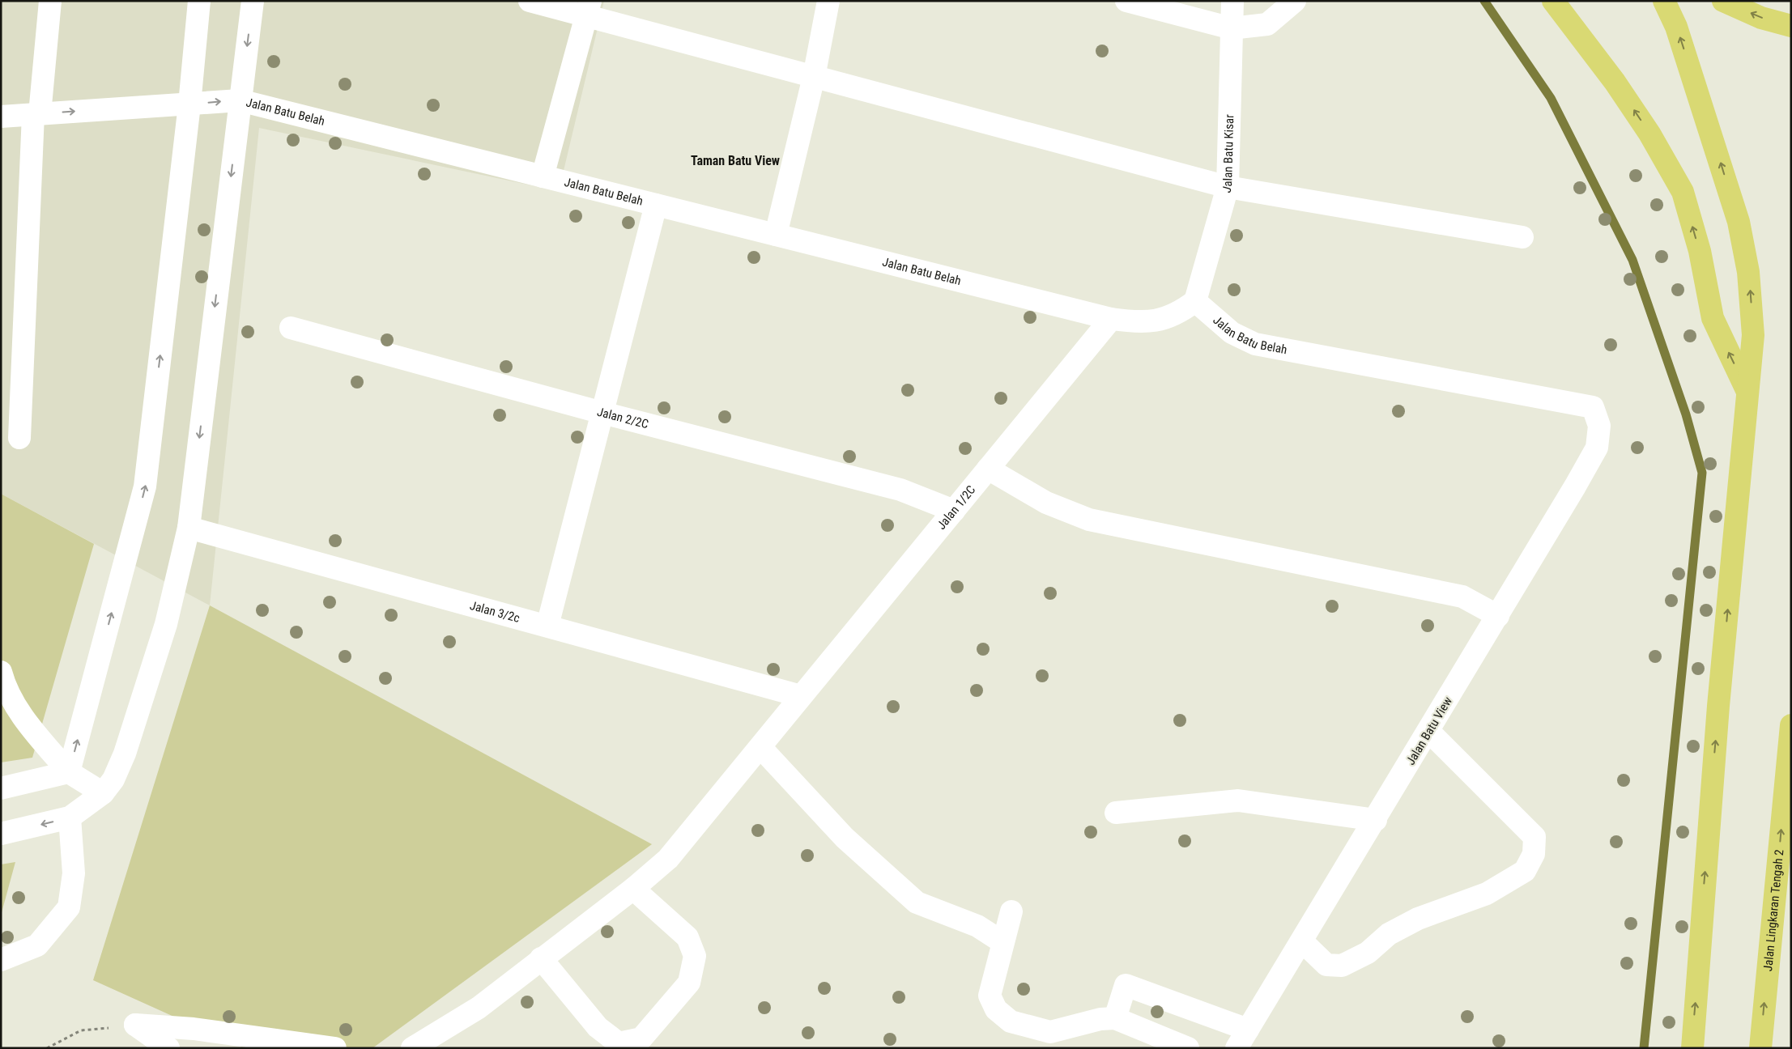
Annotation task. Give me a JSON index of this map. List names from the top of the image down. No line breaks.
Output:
{"streets":{"highway":["Jalan Lingkaran Tengah 2"],"street":["Jalan Batu Belah","Jalan Batu Kisar","Jalan 2/2C","Jalan 1/2C","Jalan 3/2c","Jalan Batu View"]},"crossings":[["Jalan Batu Belah","Jalan Batu Kisar"],["Jalan Batu Belah","Jalan 1/2C"],["Jalan Batu Belah","Jalan Batu View"],["Jalan 2/2C","Jalan 1/2C"],["Jalan 1/2C","Jalan 3/2c"]],"districts":["Taman Batu View"]}
